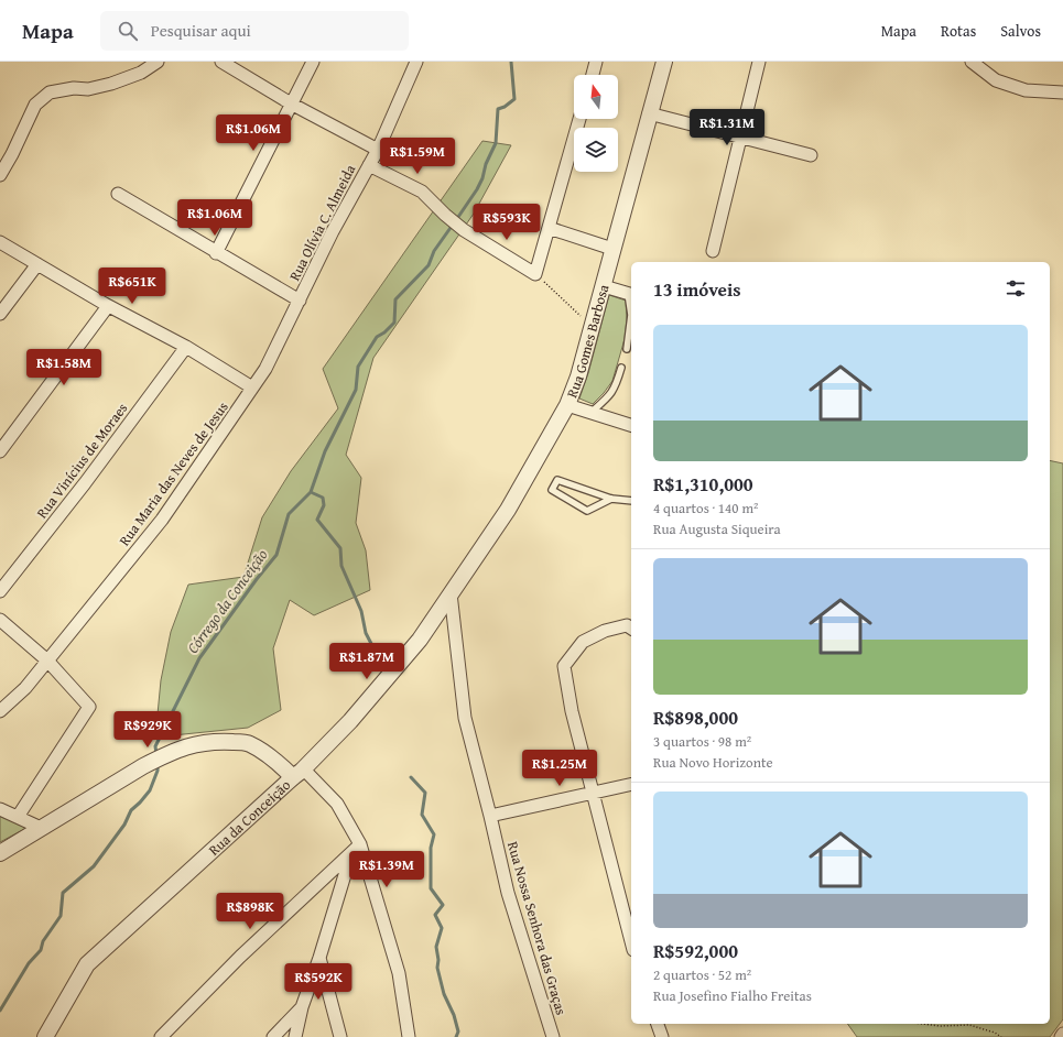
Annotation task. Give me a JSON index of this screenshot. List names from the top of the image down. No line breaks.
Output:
{"streets":{"street":["Rua Olívia C. Almeida","Rua Gomes Barbosa","Rua Vinícius de Moraes","Rua Maria das Neves de Jesus","Rua da Conceição","Rua Nossa Senhora das Graças"]},"crossings":[["Rua Olívia C. Almeida","Rua Maria das Neves de Jesus"],["Rua Gomes Barbosa","Rua da Conceição"],["Rua Gomes Barbosa","Rua Nossa Senhora das Graças"],["Rua da Conceição","Rua Nossa Senhora das Graças"]],"water":["Córrego da Conceição"],"north":"top","page":{"header":"Mapa","search":"Pesquisar aqui","nav":["Mapa","Rotas","Salvos"],"price":["R$1.31M","R$1.06M","R$1.59M","R$1.06M","R$593K","R$651K","R$1.58M","R$1.87M","R$929K","R$1.25M","R$1.39M","R$898K","R$592K"],"heading":"13 imóveis","list":[{"name":"R$1,310,000","note":"4 quartos · 140 m² · Rua Augusta Siqueira"},{"name":"R$898,000","note":"3 quartos · 98 m² · Rua Novo Horizonte"},{"name":"R$592,000","note":"2 quartos · 52 m² · Rua Josefino Fialho Freitas"}]}}
